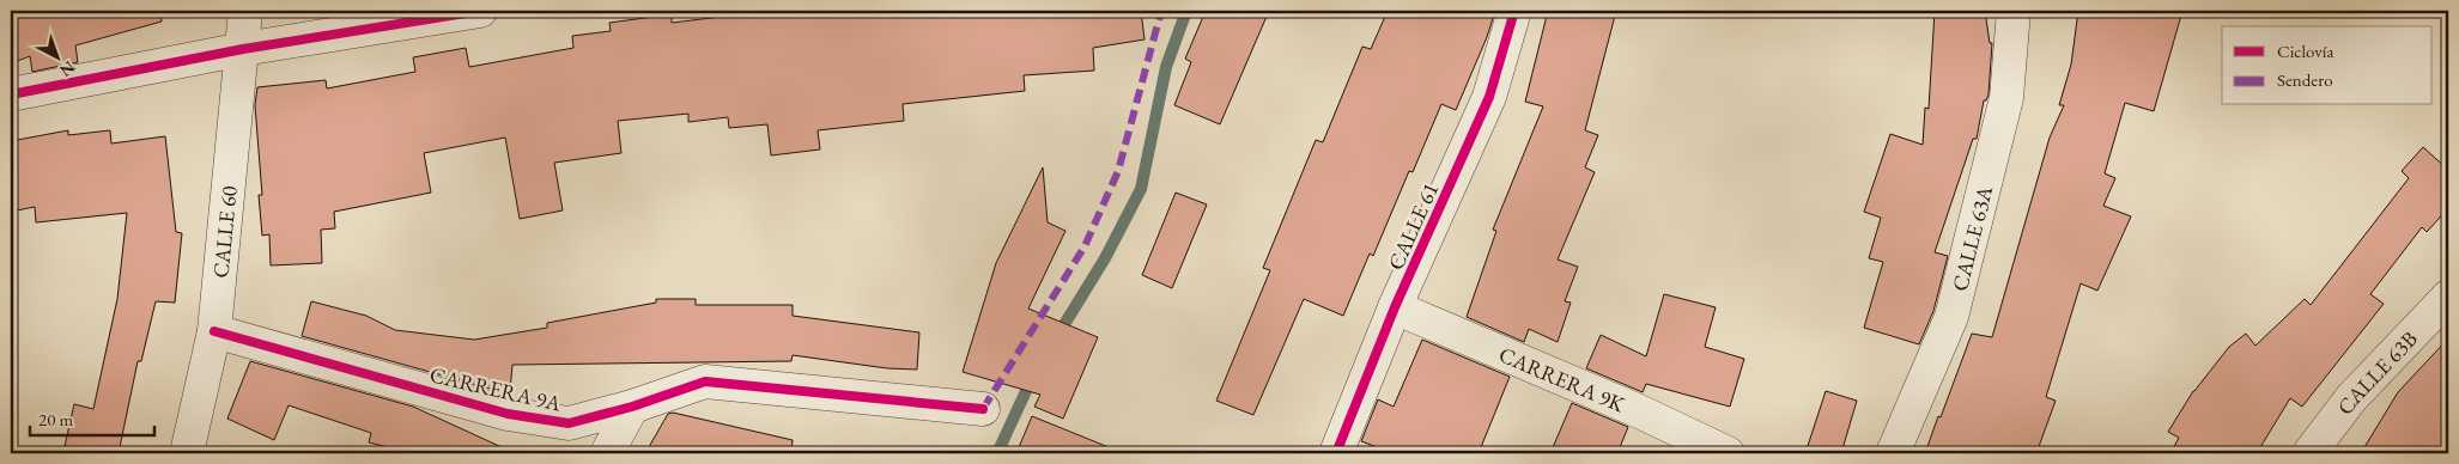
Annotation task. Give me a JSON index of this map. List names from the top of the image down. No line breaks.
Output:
{"streets":{"street":["CALLE 61","CALLE 60","CALLE 63A","CALLE 63B","CARRERA 9K","CARRERA 9A"]},"crossings":[["CALLE 61","CARRERA 9K"],["CALLE 60","CARRERA 9A"]],"legend":["Ciclovía","Sendero"],"scale_bar":"20 m","north":"bottom right"}
